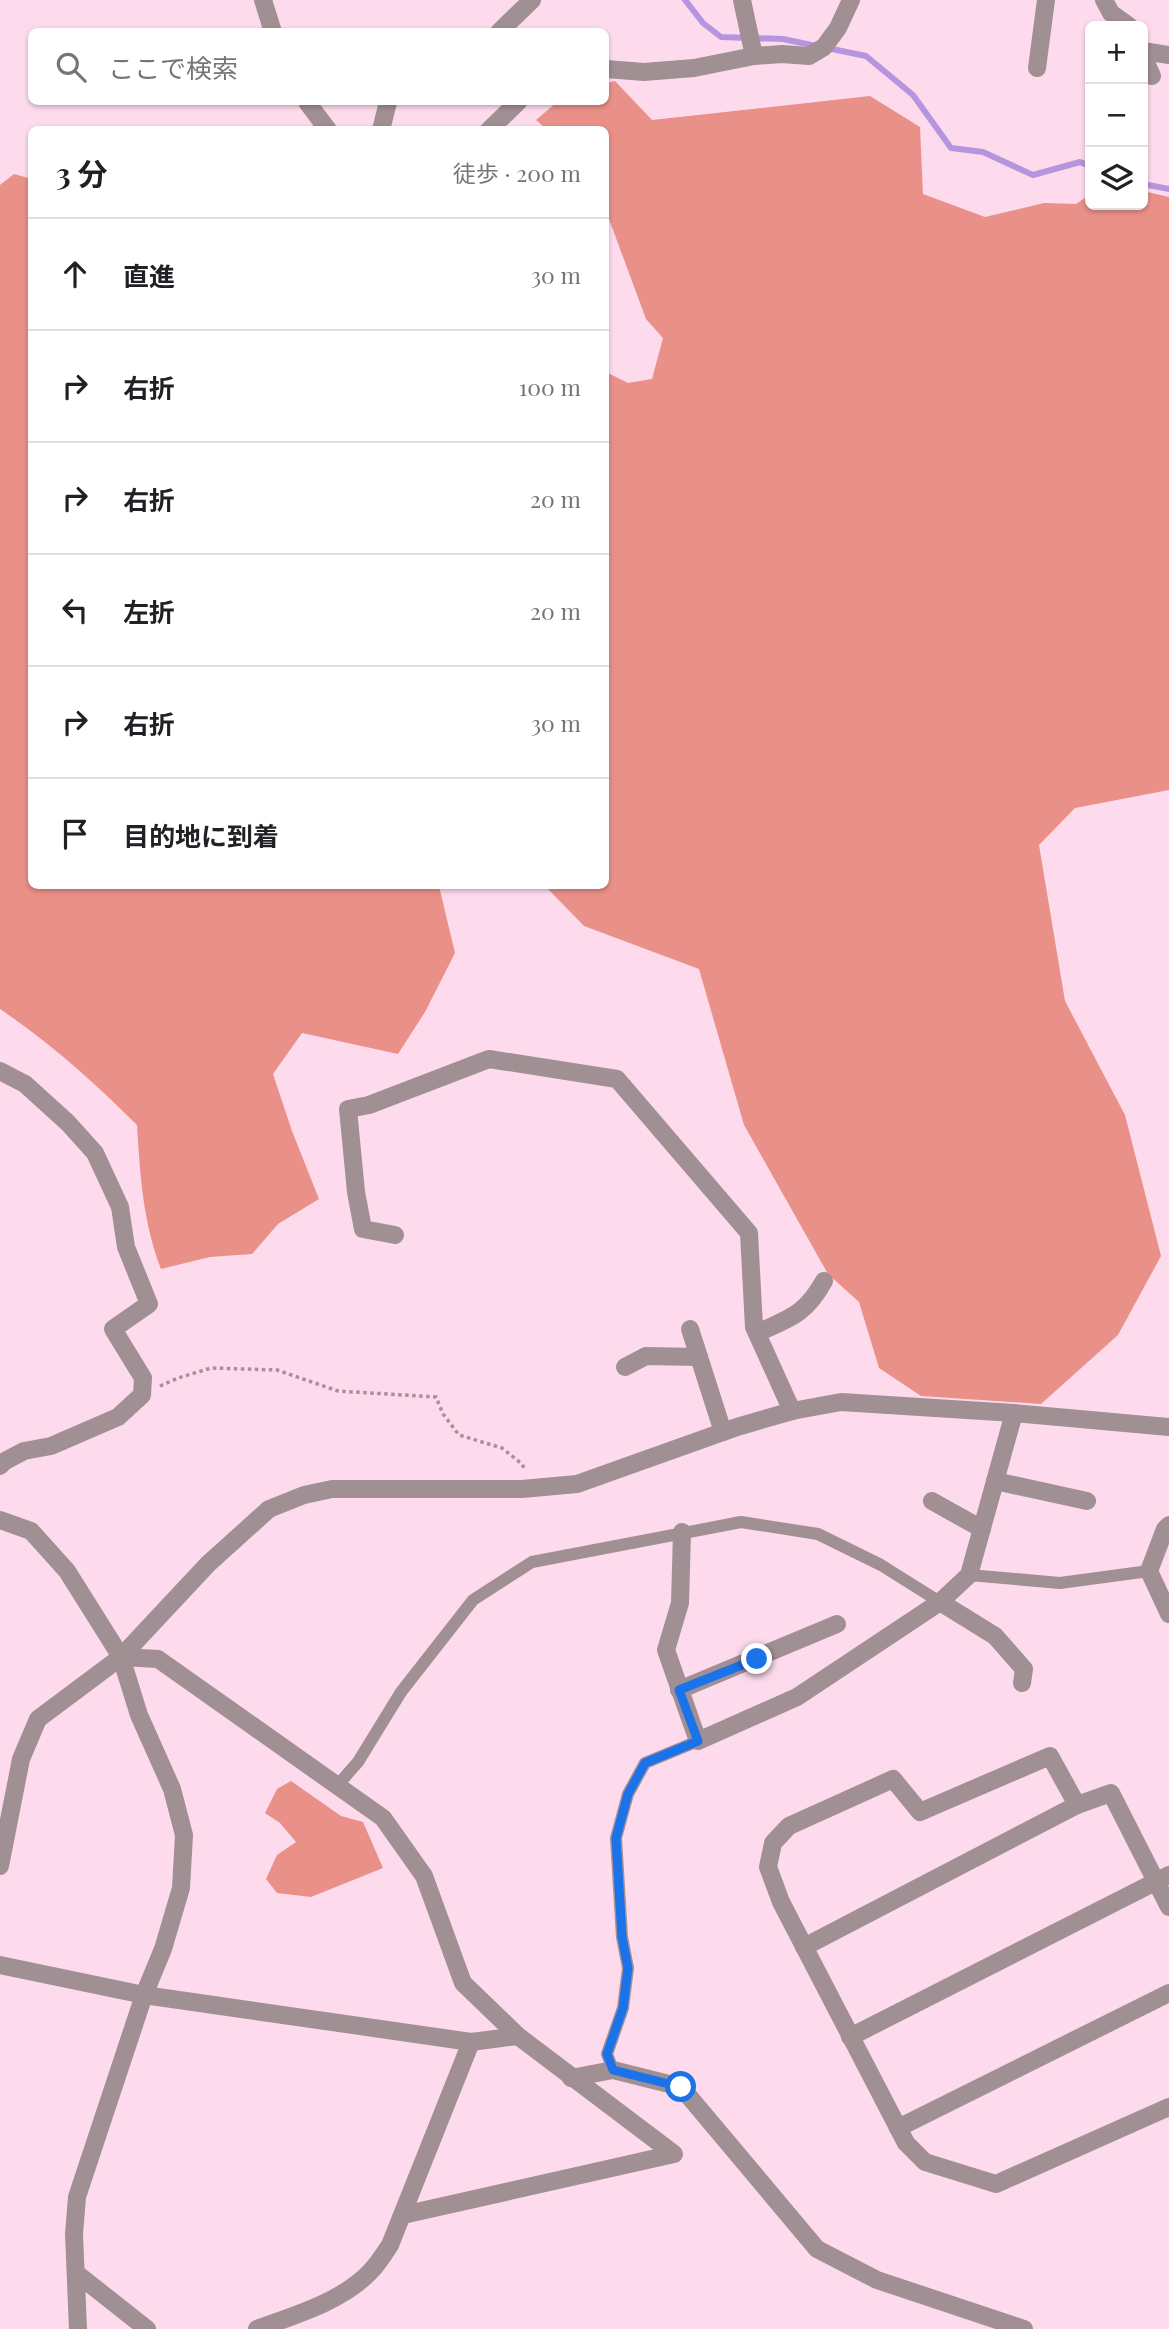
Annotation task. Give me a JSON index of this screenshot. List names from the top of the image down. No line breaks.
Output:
{"page":{"map_buttons":["+","−"],"search":"ここで検索","heading":["3 分","徒歩 · 200 m"],"list":[["直進","30 m"],["右折","100 m"],["右折","20 m"],["左折","20 m"],["右折","30 m"],"目的地に到着"]}}
